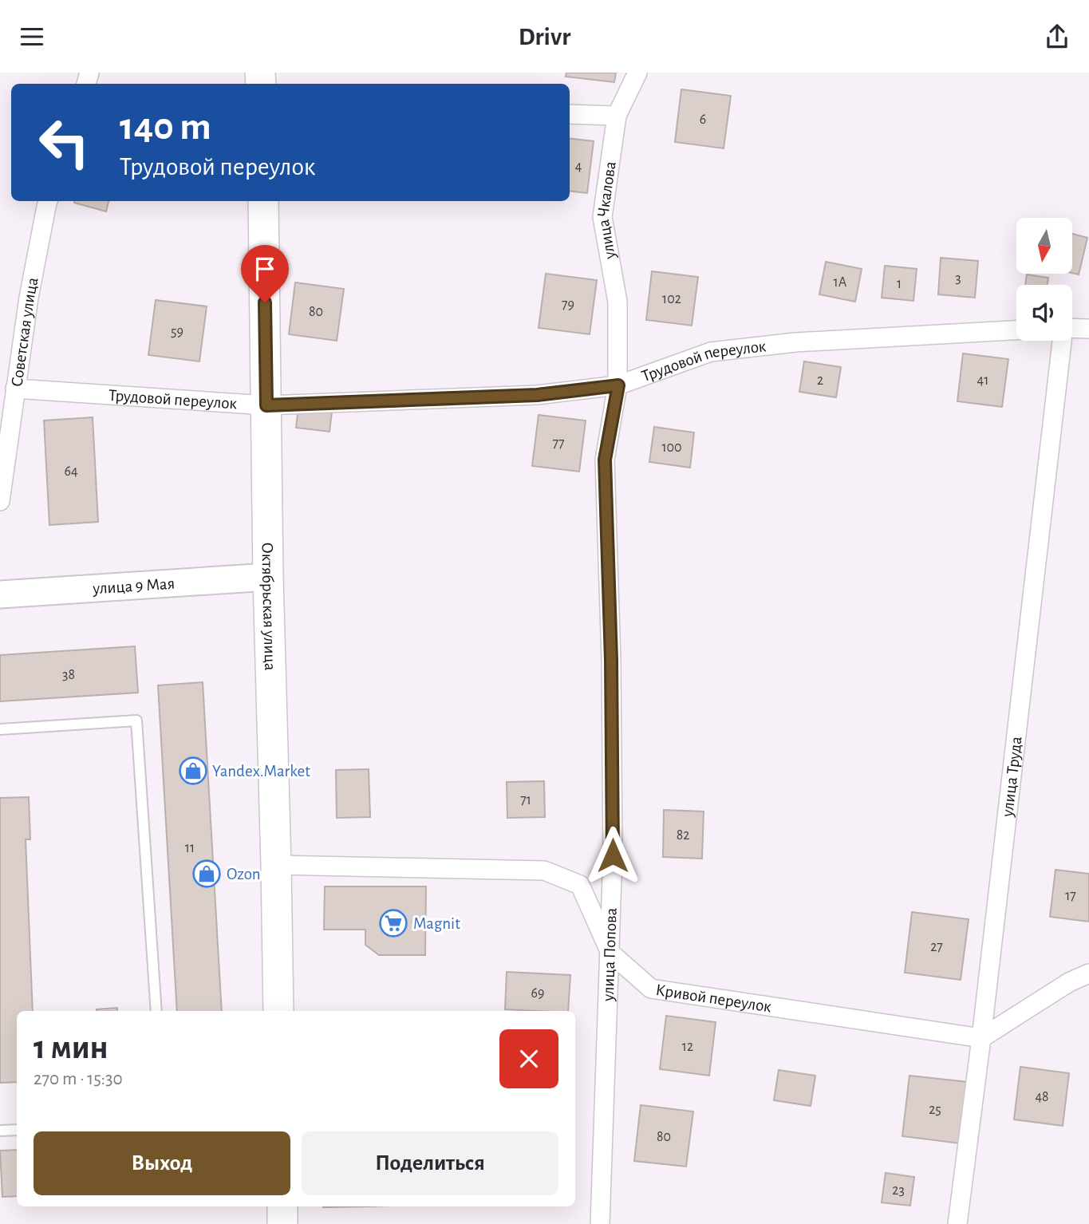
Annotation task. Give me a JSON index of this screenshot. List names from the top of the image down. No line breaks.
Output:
{"streets":{"main road":["улица 9 Мая","Октябрьская улица"],"street":["улица Чкалова","Советская улица","Трудовой переулок","улица Труда","улица Попова","Кривой переулок"]},"crossings":[["улица Чкалова","Трудовой переулок"],["улица Чкалова","улица Попова"],["Советская улица","Трудовой переулок"],["Трудовой переулок","Октябрьская улица"],["Трудовой переулок","улица Попова"],["улица 9 Мая","Октябрьская улица"],["Октябрьская улица","Кривой переулок"],["улица Труда","Кривой переулок"],["улица Попова","Кривой переулок"]],"places":{"shop":["Yandex.Market","Ozon"],"supermarket":["Magnit"]},"house_numbers":["6","4","3","1А","1","102","79","80","59","2","41","77","100","64","38","71","82","11","17","27","69","12","48","25","80","23"],"north":"bottom","page":{"header":"Drivr","turn":["140 m","Трудовой переулок"],"heading":["1 мин","270 m · 15:30"],"buttons":["Выход","Поделиться"]}}
